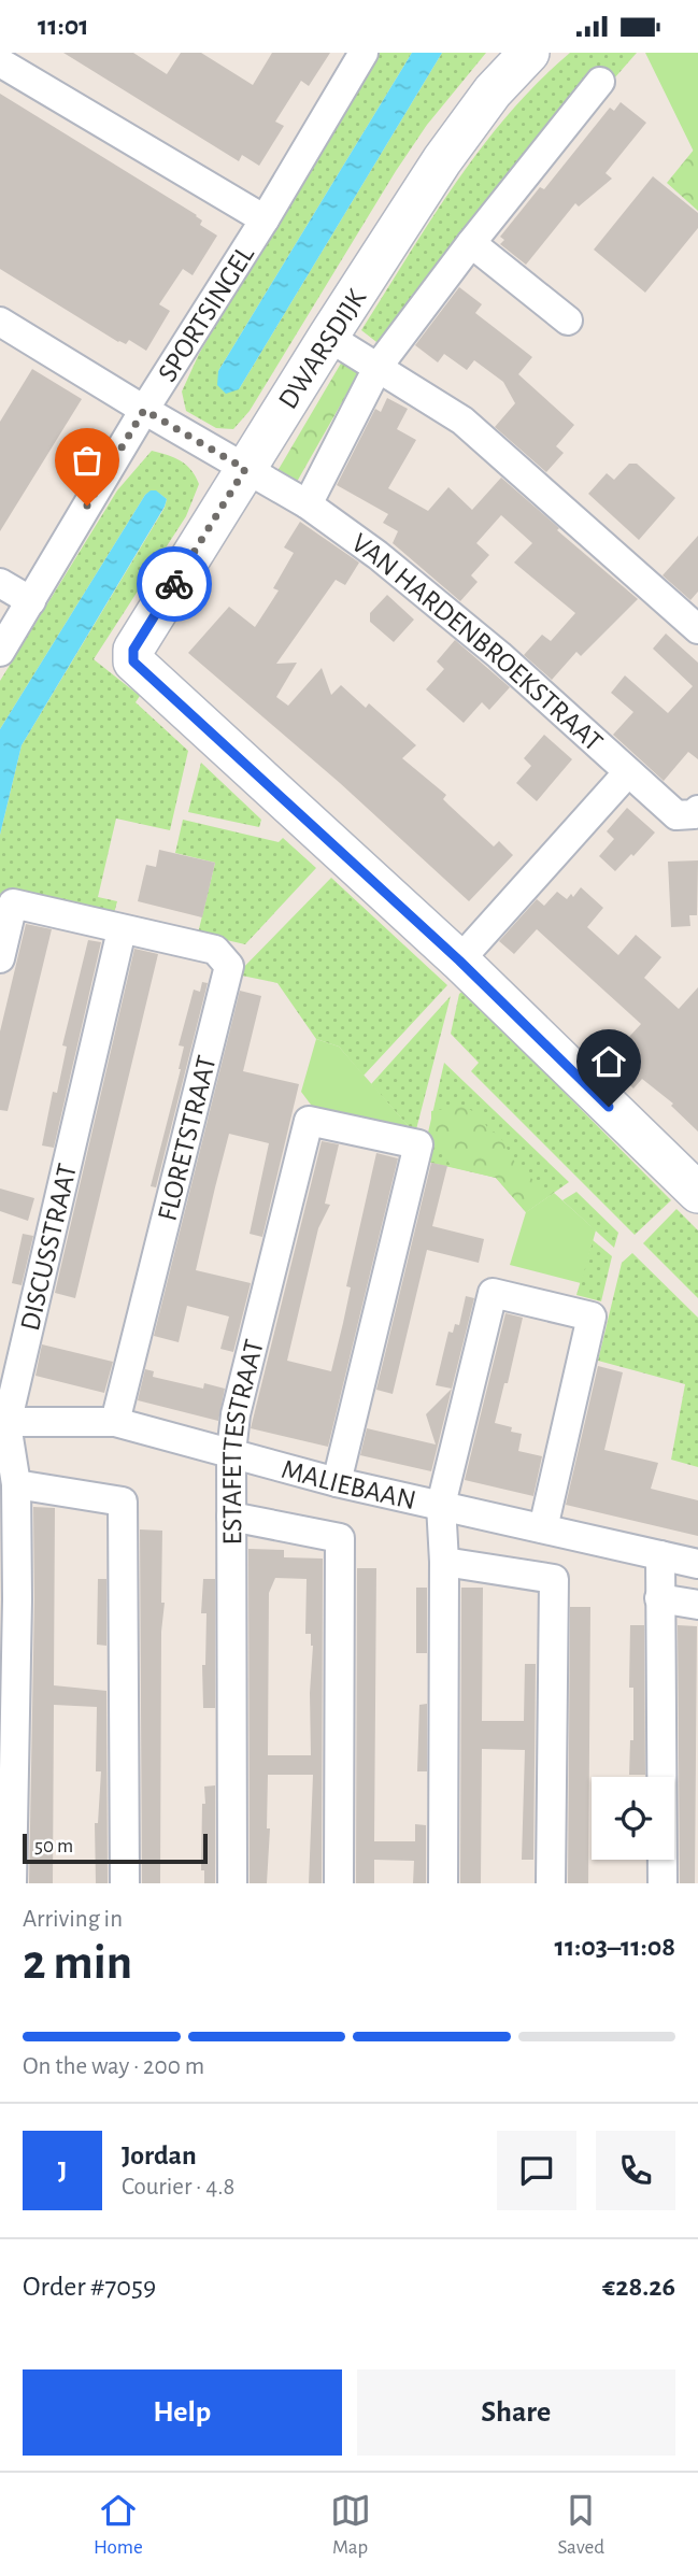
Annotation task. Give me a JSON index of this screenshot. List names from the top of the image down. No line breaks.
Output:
{"streets":{"street":["SPORTSINGEL","DWARSDIJK","VAN HARDENBROEKSTRAAT","FLORETSTRAAT","DISCUSSTRAAT","ESTAFETTESTRAAT","MALIEBAAN"]},"crossings":[["SPORTSINGEL","VAN HARDENBROEKSTRAAT"],["DWARSDIJK","VAN HARDENBROEKSTRAAT"],["FLORETSTRAAT","DISCUSSTRAAT"],["FLORETSTRAAT","MALIEBAAN"],["DISCUSSTRAAT","MALIEBAAN"],["ESTAFETTESTRAAT","MALIEBAAN"]],"scale_bar":"50 m","page":{"status":"11:01","scale":"50 m","heading":["2 min","Arriving in","11:03–11:08"],"panel":["Jordan","Courier · 4.8","Order #7059","€28.26"],"bar":"On the way · 200 m","round":"J","buttons":["Help","Share"],"tabs":["Home","Map","Saved"]}}
